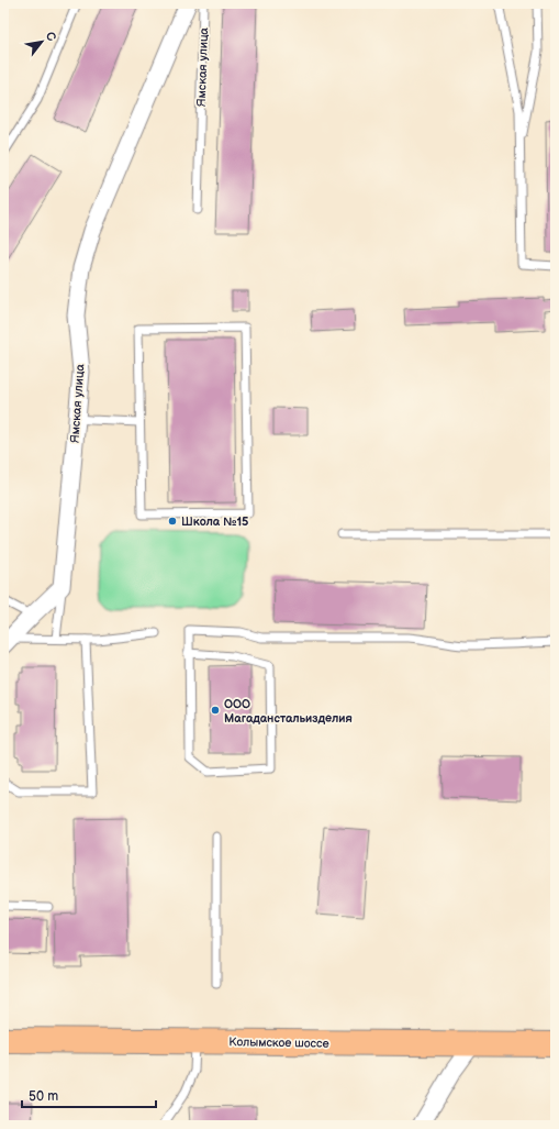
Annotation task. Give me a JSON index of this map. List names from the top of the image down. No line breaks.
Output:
{"streets":{"highway":["Колымское шоссе"],"street":["Ямская улица"]},"places":["Школа №15","ООО Магаданстальизделия"],"scale_bar":"50 m","north":"top right"}
